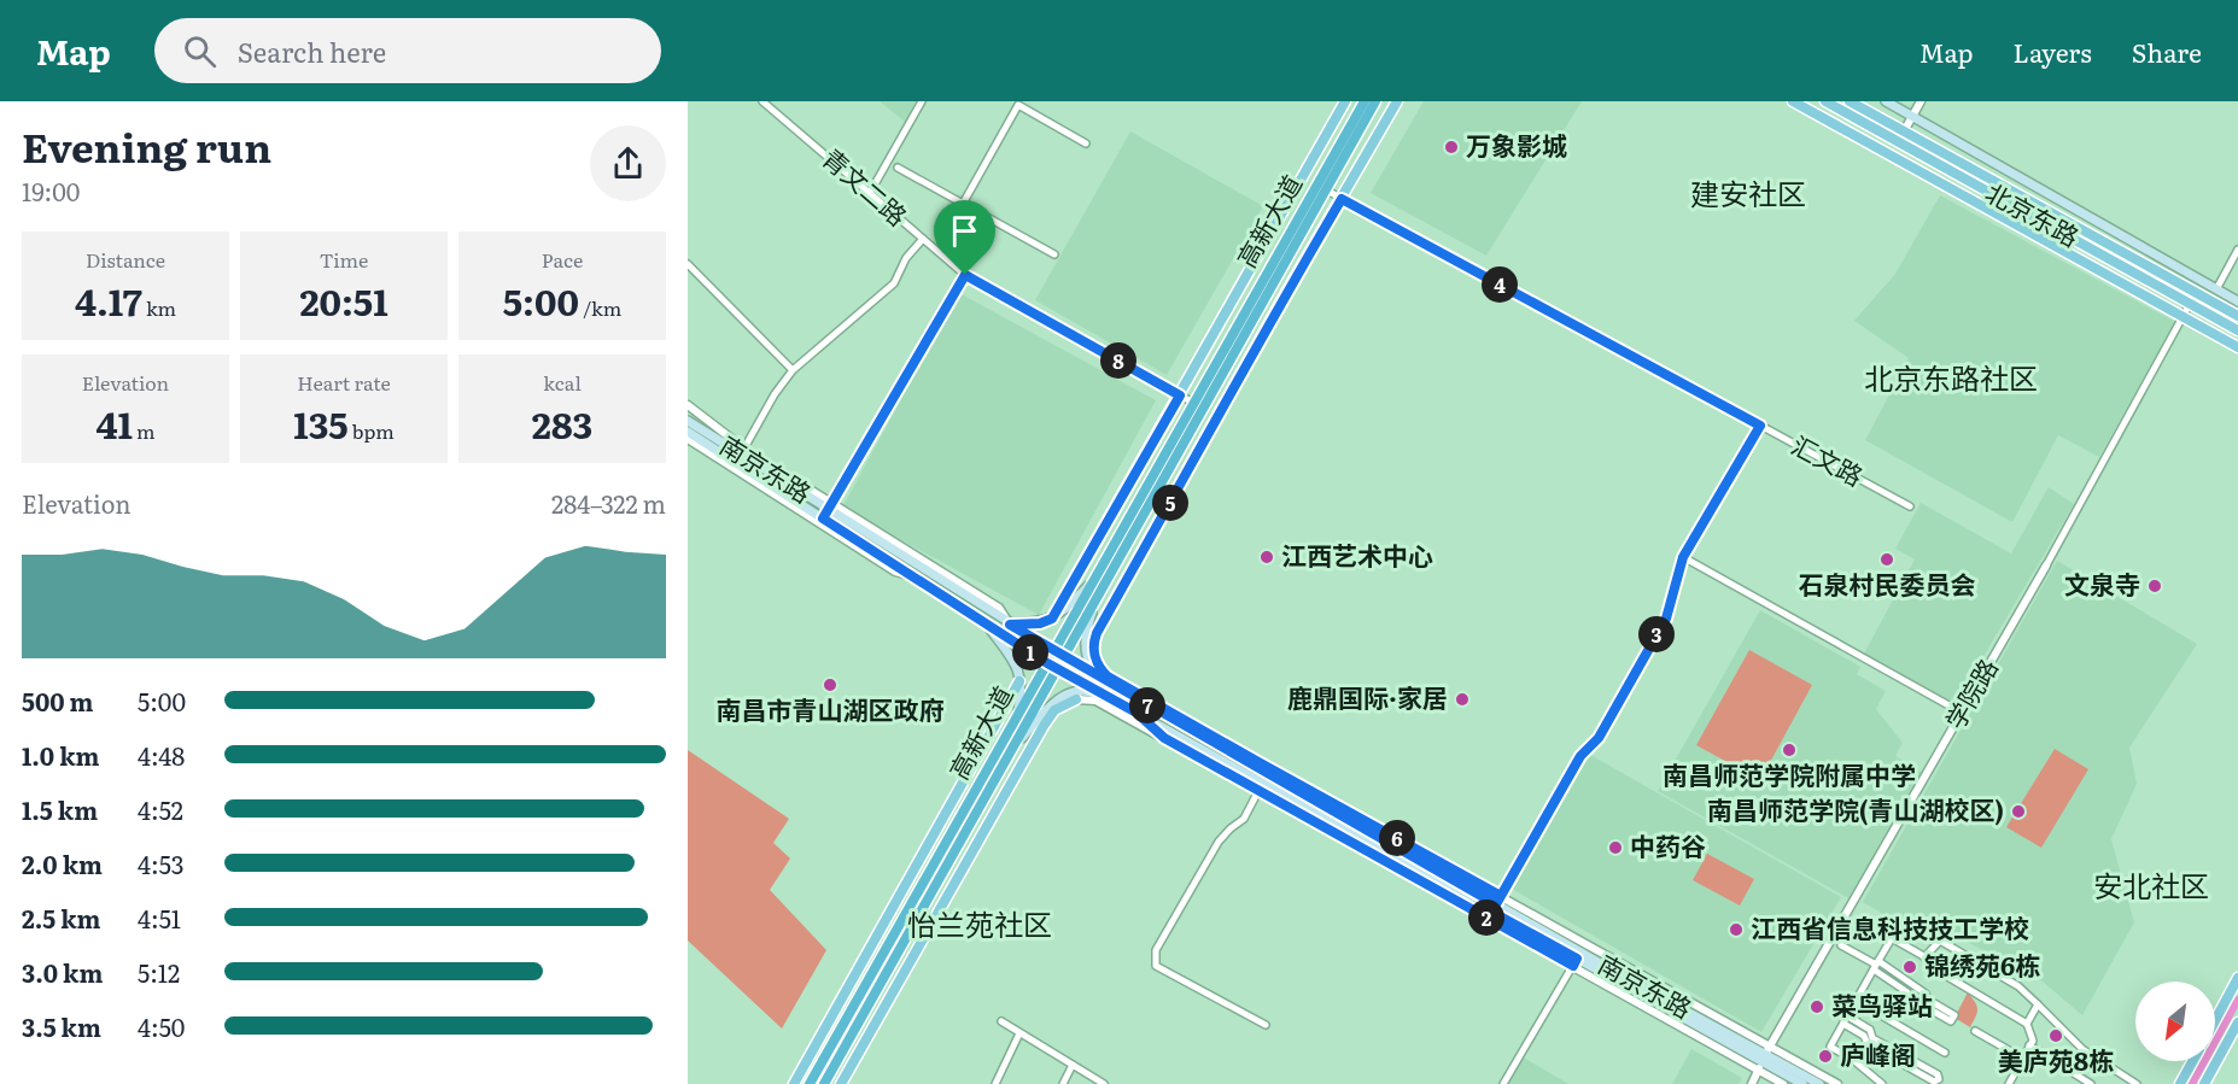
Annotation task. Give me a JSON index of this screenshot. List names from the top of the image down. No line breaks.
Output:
{"streets":{"highway":["高新大道"],"main road":["北京东路","南京东路"],"street":["青文二路","汇文路","学院路"]},"crossings":[["青文二路","高新大道"],["北京东路","学院路"],["高新大道","汇文路"],["高新大道","南京东路"],["南京东路","学院路"]],"districts":["建安社区","北京东路社区","安北社区","怡兰苑社区"],"places":["万象影城","江西艺术中心","石泉村民委员会","文泉寺","南昌市青山湖区政府","鹿鼎国际·家居","南昌师范学院附属中学","南昌师范学院(青山湖校区)","中药谷","江西省信息科技技工学校","锦绣苑6栋","菜鸟驿站","美庐苑8栋","庐峰阁"],"north":"bottom left","page":{"header":"Map","search":"Search here","nav":["Map","Layers","Share"],"heading":["Evening run","19:00"],"stats":[["Distance","4.17 km"],["Time","20:51"],["Pace","5:00 /km"],["Elevation","41 m"],["Heart rate","135 bpm"],["kcal","283"]],"pins":["4","8","5","3","1","7","6","2"],"chart":["Elevation","284–322 m"],"list":[{"name":"500 m","note":"5:00"},{"name":"1.0 km","note":"4:48"},{"name":"1.5 km","note":"4:52"},{"name":"2.0 km","note":"4:53"},{"name":"2.5 km","note":"4:51"},{"name":"3.0 km","note":"5:12"},{"name":"3.5 km","note":"4:50"}]}}
